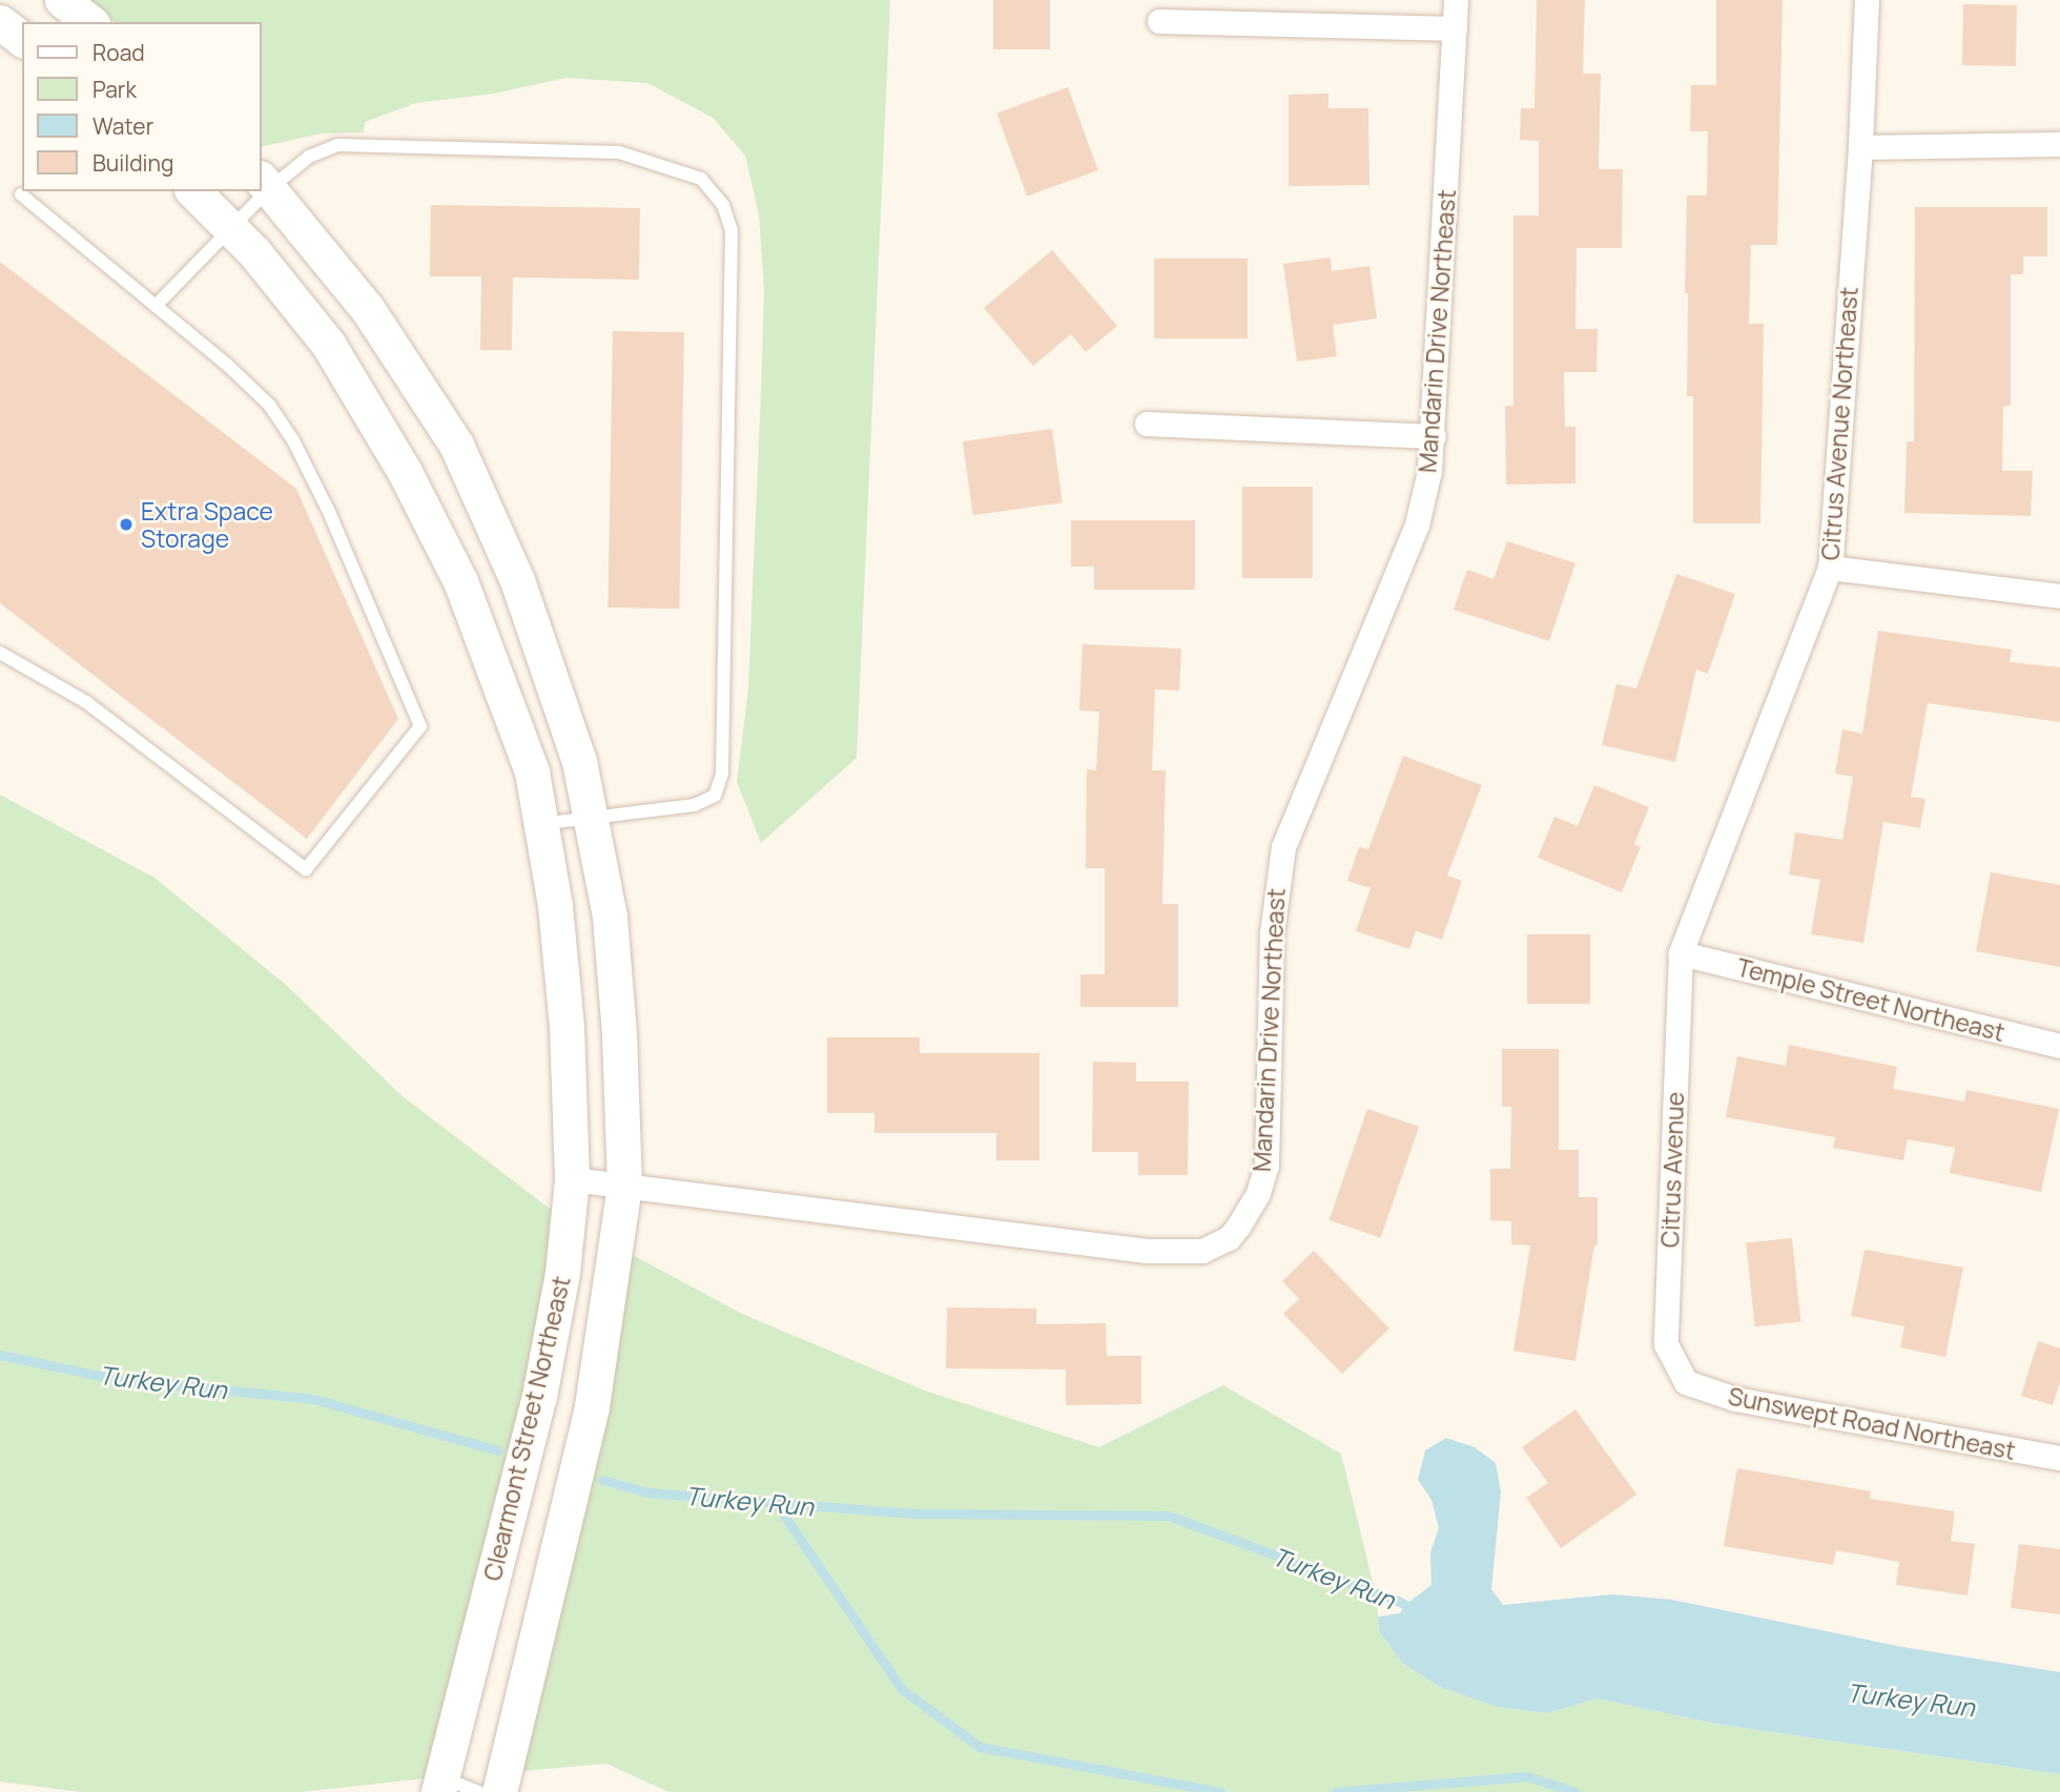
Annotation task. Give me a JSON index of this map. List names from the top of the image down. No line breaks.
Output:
{"streets":{"street":["Mandarin Drive Northeast","Citrus Avenue Northeast","Temple Street Northeast","Citrus Avenue","Sunswept Road Northeast","Clearmont Street Northeast"]},"crossings":[["Mandarin Drive Northeast","Clearmont Street Northeast"],["Citrus Avenue Northeast","Temple Street Northeast"],["Citrus Avenue Northeast","Citrus Avenue"],["Temple Street Northeast","Citrus Avenue"],["Citrus Avenue","Sunswept Road Northeast"]],"water":["Turkey Run"],"places":["Extra Space Storage"],"legend":["Road","Park","Water","Building"]}
